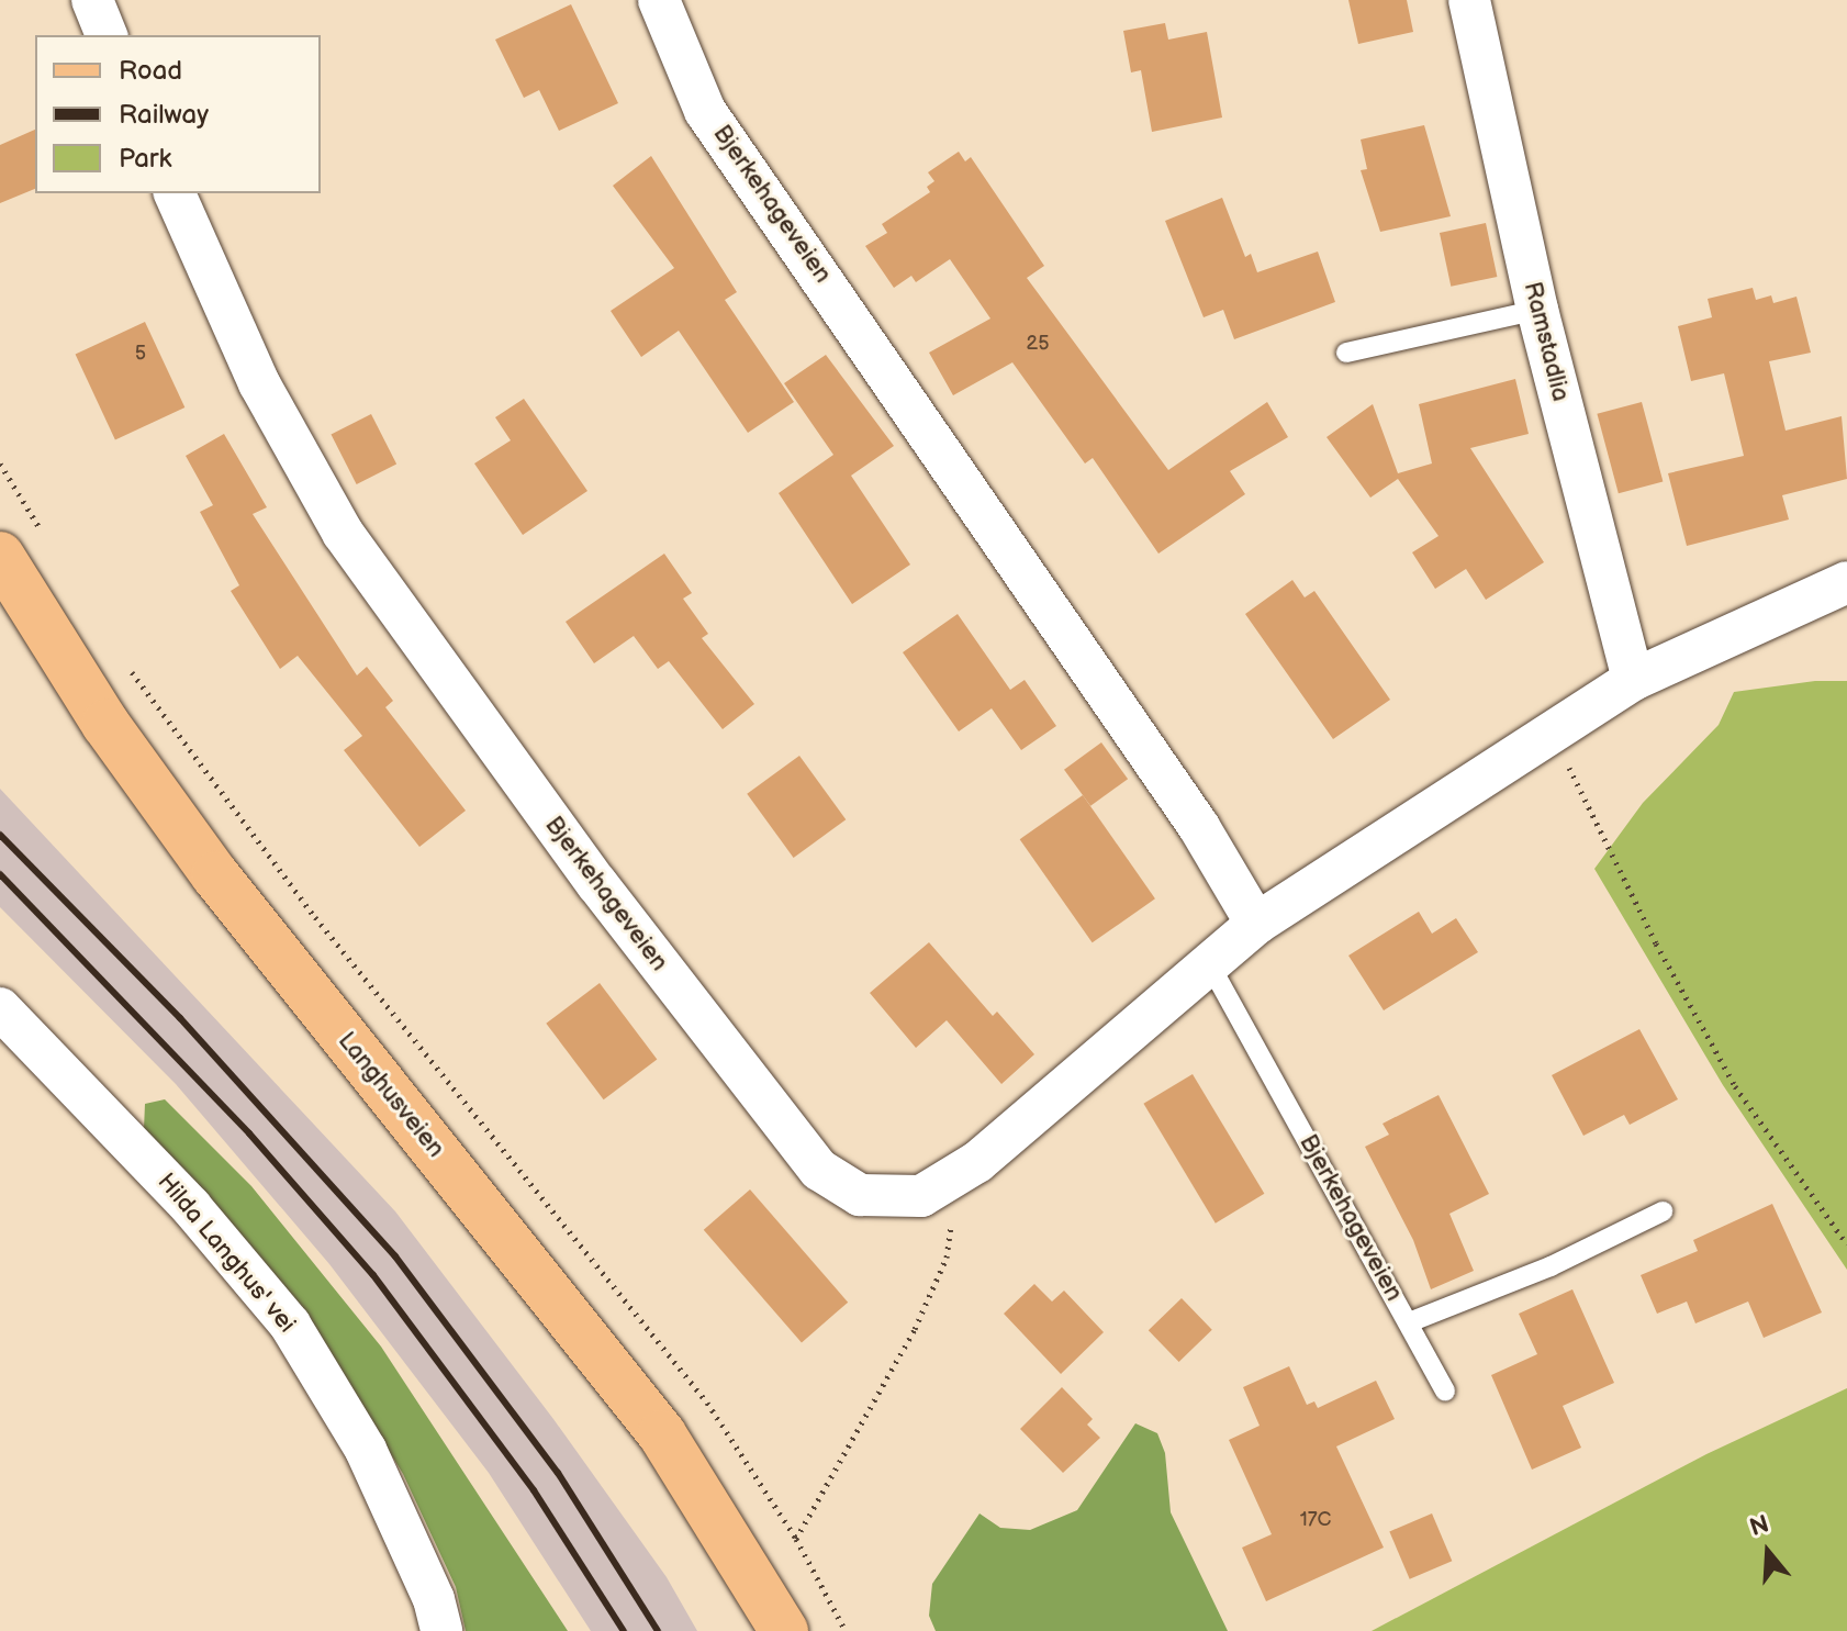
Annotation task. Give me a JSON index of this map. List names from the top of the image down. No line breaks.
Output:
{"streets":{"main road":["Langhusveien"],"street":["Bjerkehageveien","Ramstadlia","Hilda Langhus' vei"]},"house_numbers":["25","5","17C"],"legend":["Road","Railway","Park"],"north":"top"}
